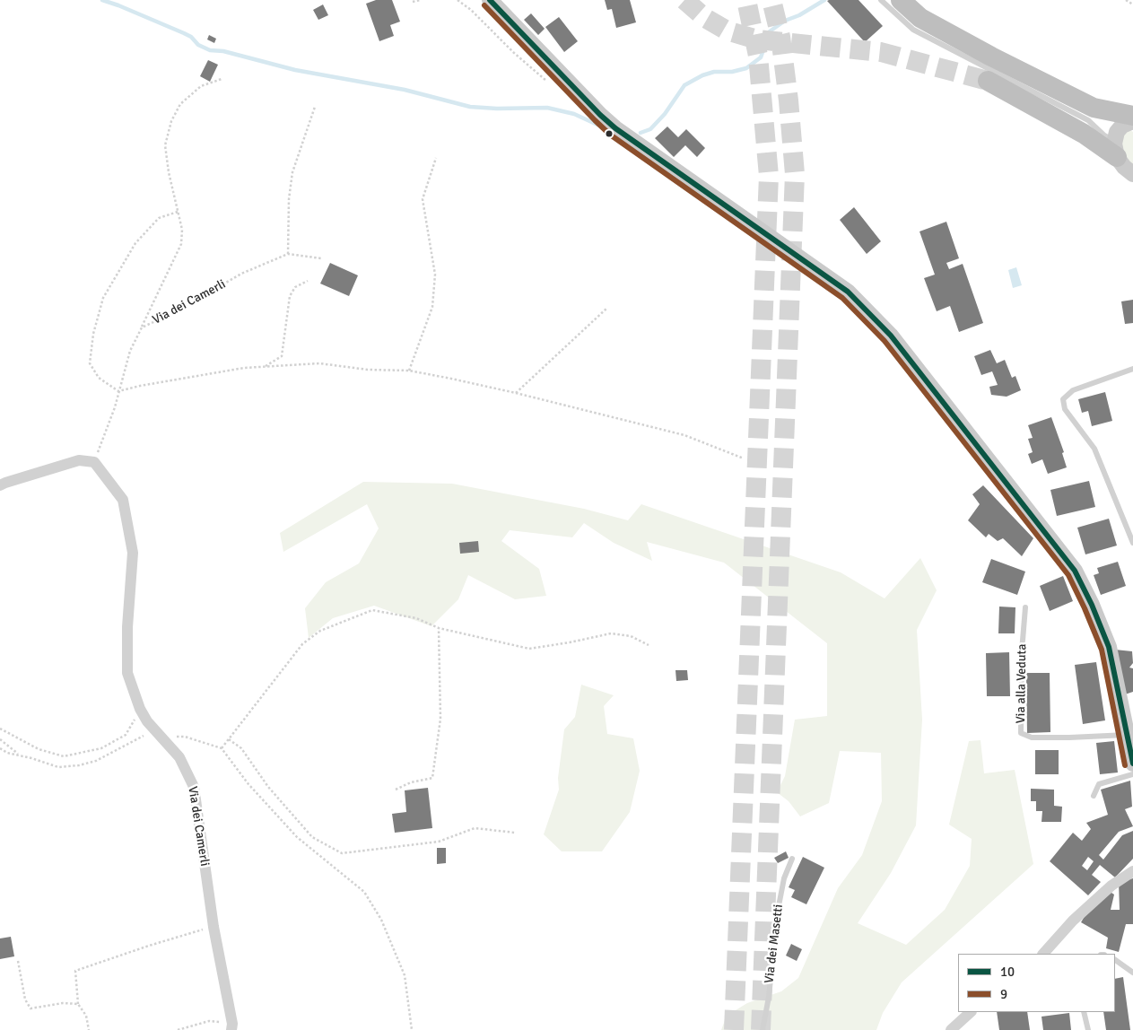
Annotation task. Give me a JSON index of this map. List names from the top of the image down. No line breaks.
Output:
{"streets":{"street":["Via dei Camerli"],"lane":["Via alla Veduta","Via dei Masetti"]},"lines":["transit line 10","transit line 9"],"legend":["10","9"]}
